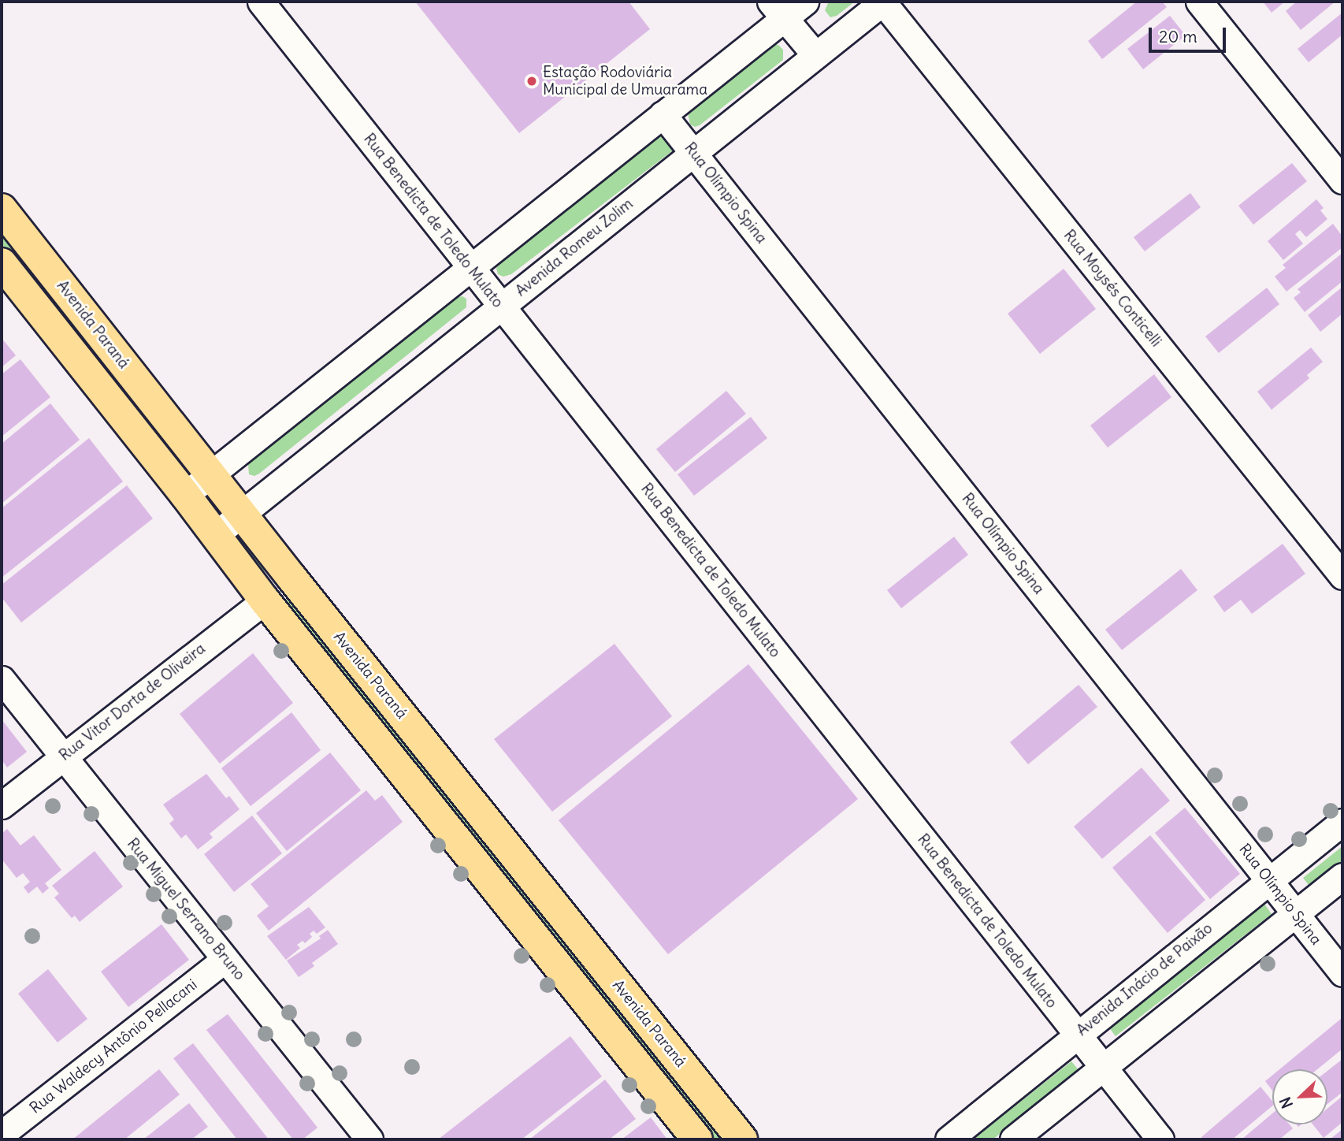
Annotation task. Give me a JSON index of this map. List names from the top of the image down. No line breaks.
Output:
{"streets":{"main road":["Avenida Paraná"],"street":["Rua Olímpio Spina","Rua Benedicta de Toledo Mulato","Avenida Romeu Zolim","Rua Moysés Conticelli","Rua Vitor Dorta de Oliveira","Rua Miguel Serrano Bruno","Avenida Inácio de Paixão","Rua Waldecy Antônio Pellacani"]},"crossings":[["Rua Olímpio Spina","Avenida Romeu Zolim"],["Rua Olímpio Spina","Avenida Inácio de Paixão"],["Rua Benedicta de Toledo Mulato","Avenida Romeu Zolim"],["Rua Benedicta de Toledo Mulato","Avenida Inácio de Paixão"],["Avenida Romeu Zolim","Rua Moysés Conticelli"],["Avenida Romeu Zolim","Avenida Paraná"],["Rua Vitor Dorta de Oliveira","Rua Miguel Serrano Bruno"],["Rua Miguel Serrano Bruno","Rua Waldecy Antônio Pellacani"]],"places":["Estação Rodoviária Municipal de Umuarama"],"scale_bar":"20 m","north":"bottom left"}
